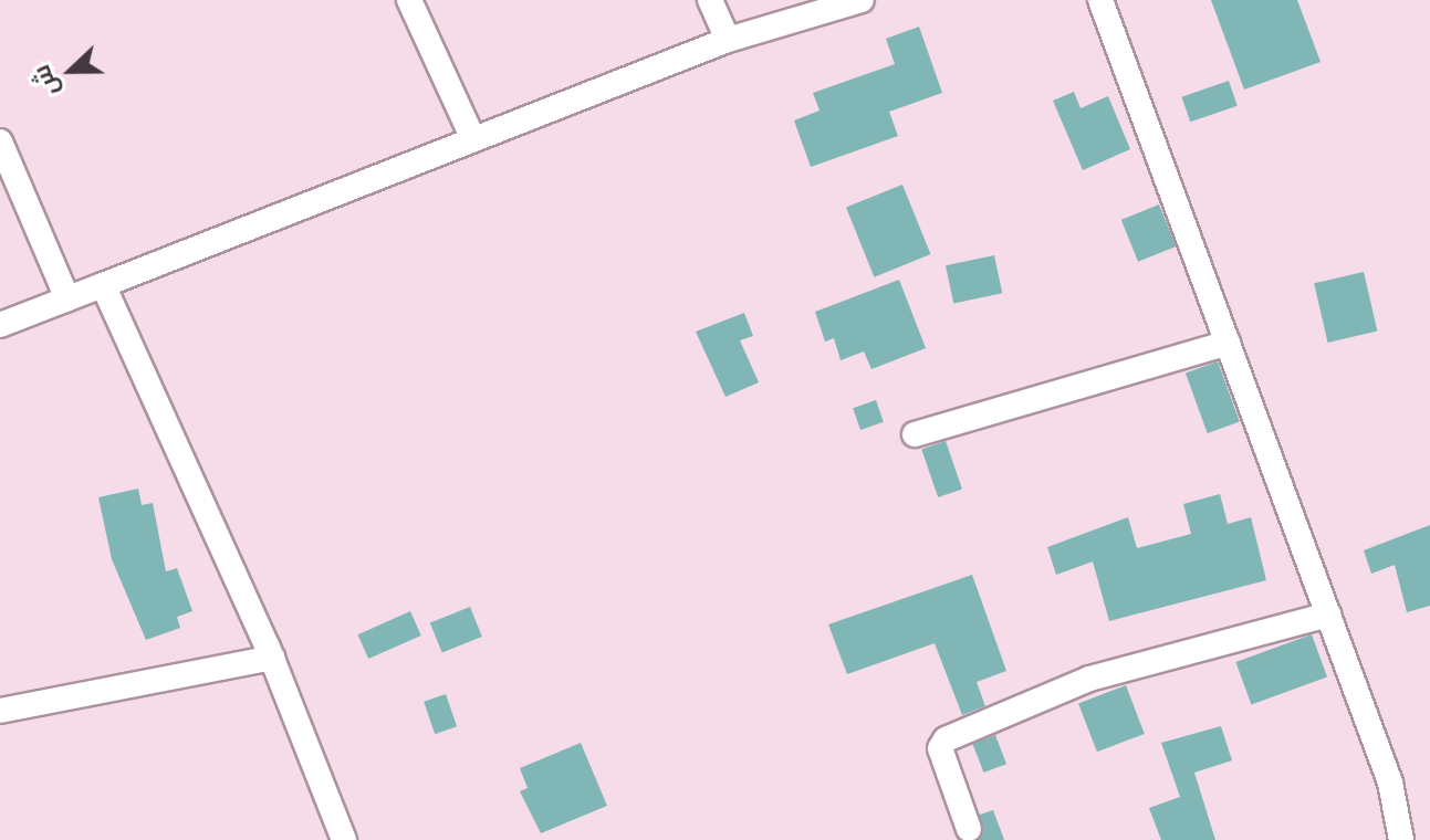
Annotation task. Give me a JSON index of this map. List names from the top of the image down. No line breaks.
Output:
{"north":"left"}
